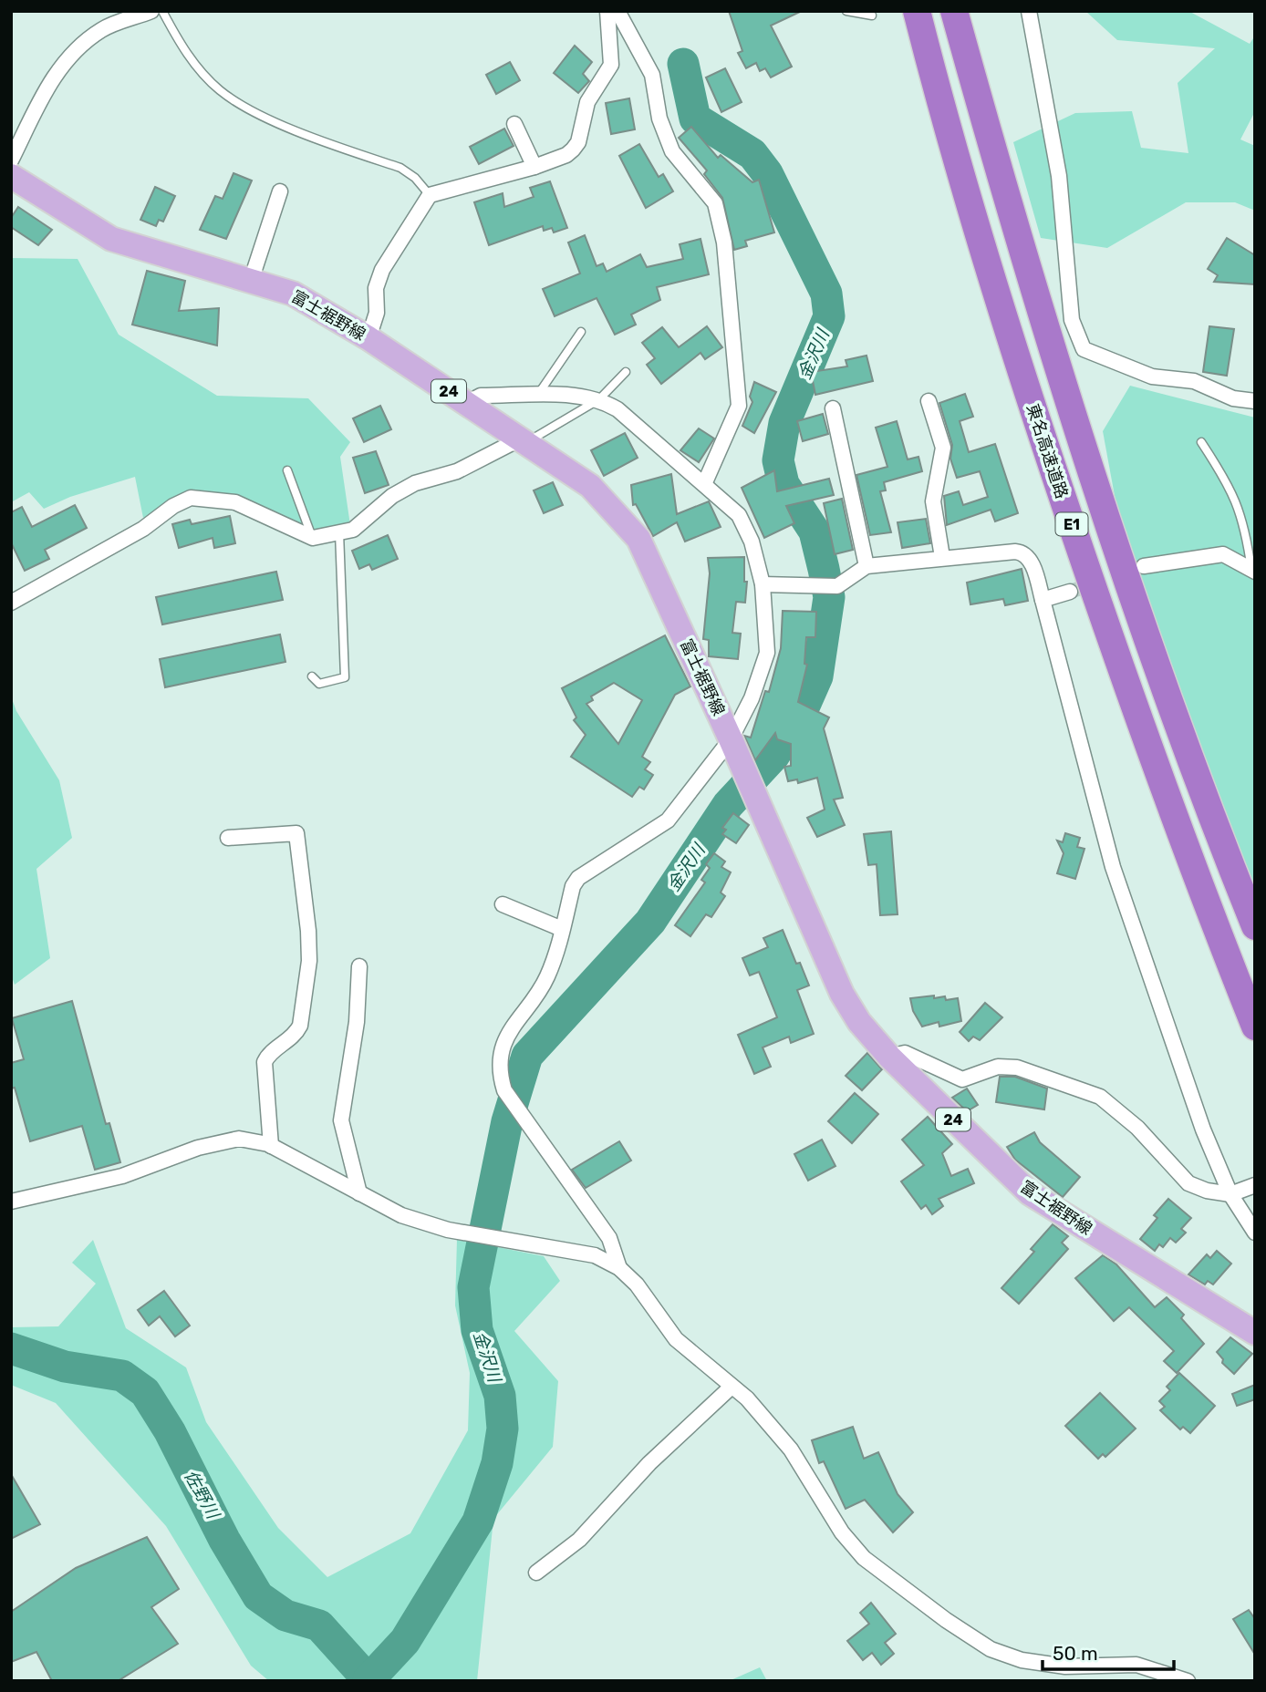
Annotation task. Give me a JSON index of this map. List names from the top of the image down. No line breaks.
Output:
{"streets":{"highway":["東名高速道路","E1"],"main road":["富士裾野線","24"]},"water":["金沢川","佐野川"],"scale_bar":"50 m"}
